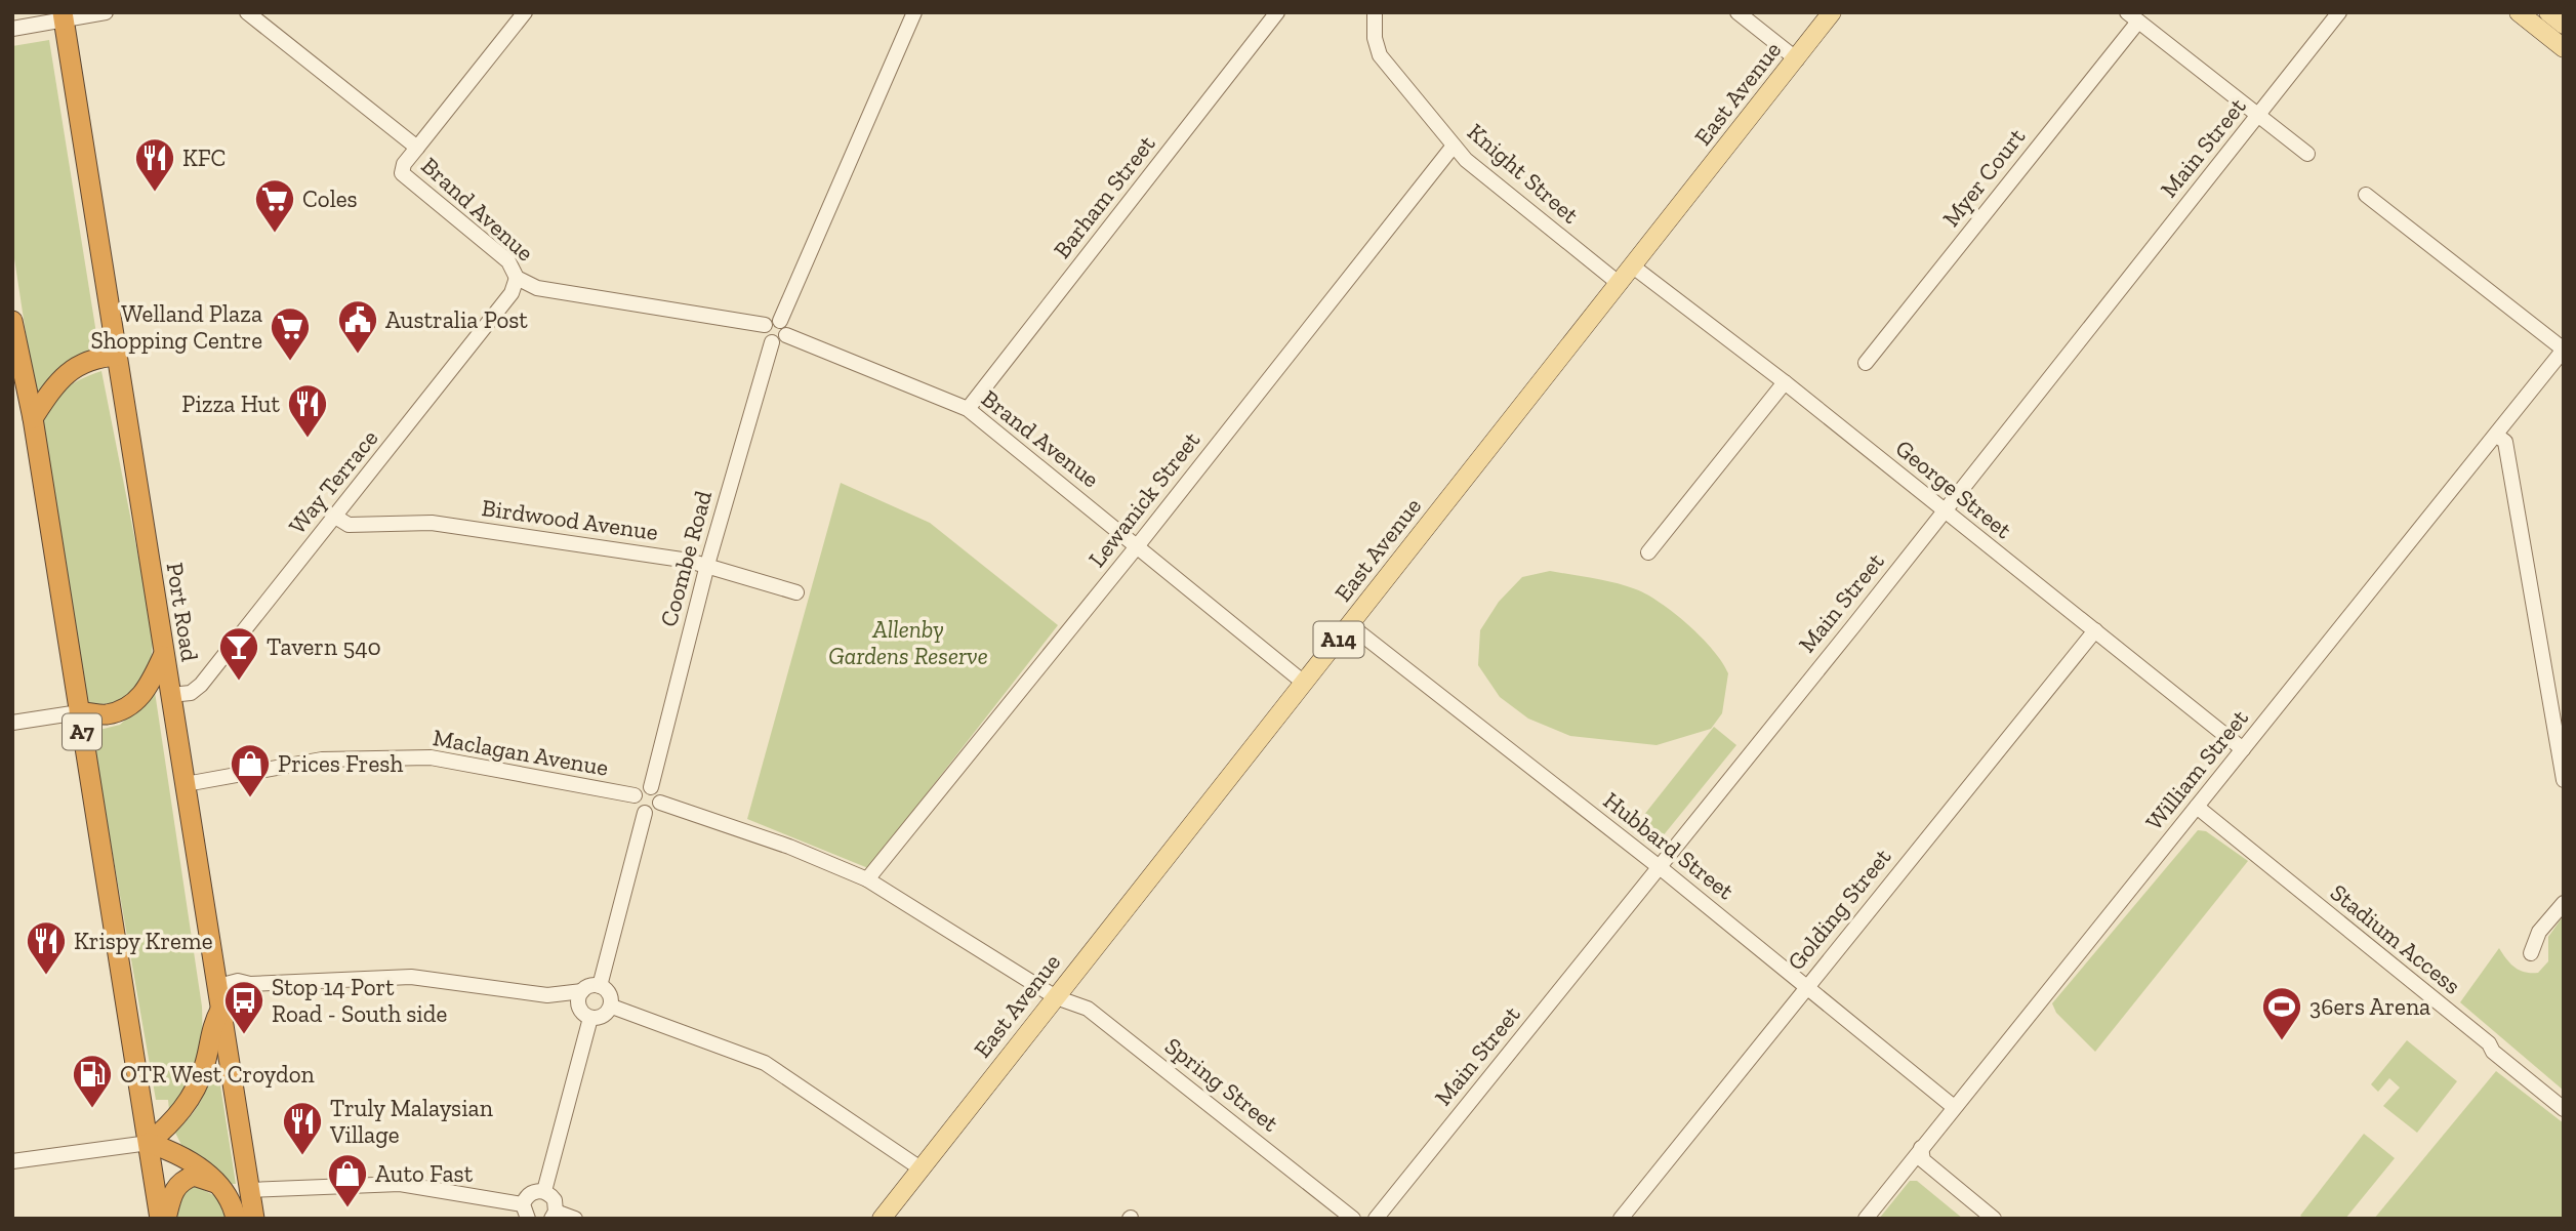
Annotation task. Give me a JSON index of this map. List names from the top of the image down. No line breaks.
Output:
{"streets":{"highway":["Port Road","A7"],"main road":["East Avenue","A14"],"street":["Main Street","Knight Street","Myer Court","Barham Street","Brand Avenue","Way Terrace","George Street","Lewanick Street","Birdwood Avenue","Coombe Road","Maclagan Avenue","William Street","Hubbard Street","Golding Street","Stadium Access","Spring Street"]},"crossings":[["East Avenue","Knight Street"],["East Avenue","Brand Avenue"],["East Avenue","George Street"],["East Avenue","Hubbard Street"],["East Avenue","Spring Street"],["Main Street","George Street"],["Main Street","Hubbard Street"],["Knight Street","Lewanick Street"],["Barham Street","Brand Avenue"],["Brand Avenue","Way Terrace"],["Brand Avenue","Lewanick Street"],["Brand Avenue","Coombe Road"],["Way Terrace","Birdwood Avenue"],["Way Terrace","Port Road"],["George Street","William Street"],["George Street","Golding Street"],["Birdwood Avenue","Coombe Road"],["Coombe Road","Maclagan Avenue"],["Port Road","Maclagan Avenue"],["William Street","Hubbard Street"],["William Street","Stadium Access"],["Hubbard Street","Golding Street"]],"parks":["Allenby Gardens Reserve"],"places":{"restaurant":["KFC","Pizza Hut","Krispy Kreme","Truly Malaysian Village"],"supermarket":["Coles","Welland Plaza Shopping Centre"],"public building":["Australia Post"],"bar":["Tavern 540"],"shop":["Prices Fresh","Auto Fast"],"bus stop":["Stop 14 Port Road - South side"],"sports":["36ers Arena"],"fuel station":["OTR West Croydon"]}}
